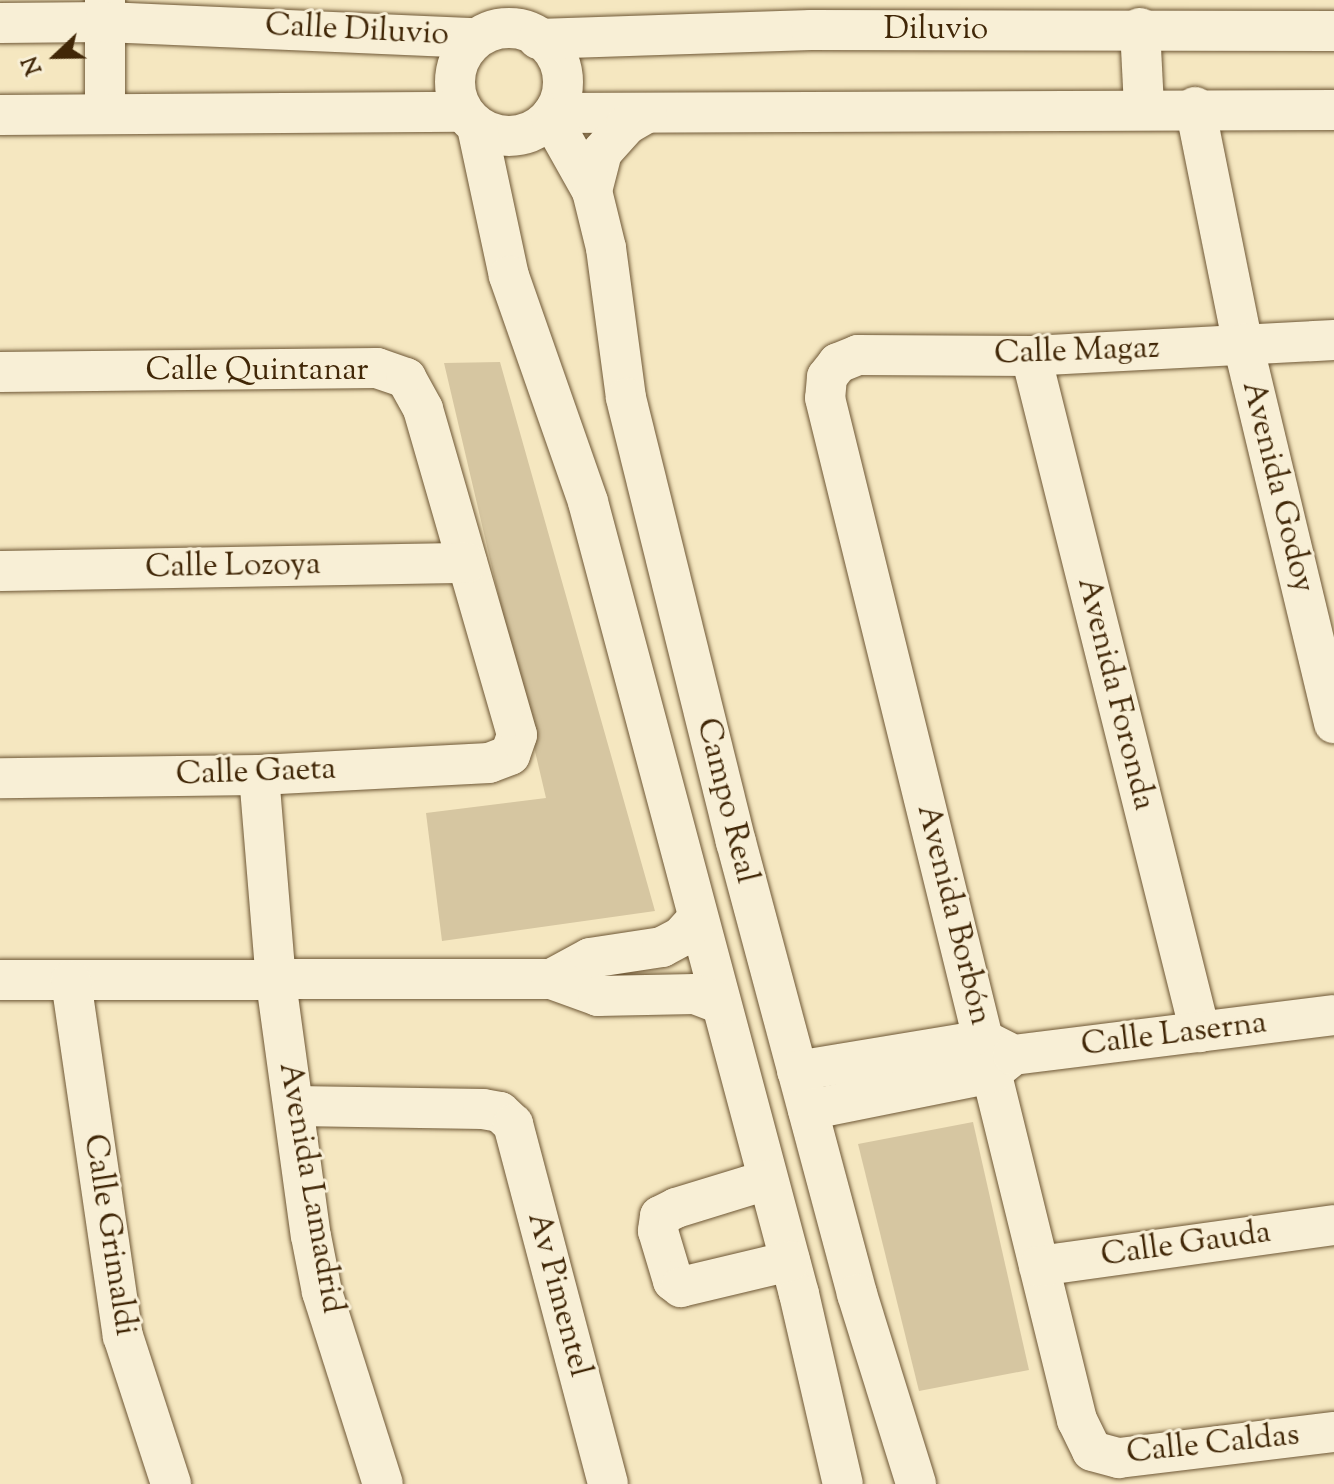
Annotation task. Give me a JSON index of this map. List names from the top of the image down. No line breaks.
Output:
{"streets":{"street":["Diluvio","Calle Diluvio","Calle Magaz","Calle Quintanar","Avenida Godoy","Calle Lozoya","Avenida Foronda","Calle Gaeta","Campo Real","Avenida Borbón","Calle Laserna","Avenida Lamadrid","Calle Grimaldi","Calle Gauda","Av Pimentel","Calle Caldas"]},"crossings":[["Diluvio","Calle Diluvio"],["Diluvio","Campo Real"],["Calle Diluvio","Campo Real"],["Calle Magaz","Avenida Godoy"],["Calle Magaz","Avenida Foronda"],["Calle Magaz","Avenida Borbón"],["Calle Quintanar","Calle Lozoya"],["Calle Quintanar","Calle Gaeta"],["Avenida Foronda","Calle Laserna"],["Calle Gaeta","Avenida Lamadrid"],["Campo Real","Calle Laserna"],["Avenida Borbón","Calle Laserna"],["Avenida Borbón","Calle Gauda"],["Avenida Borbón","Calle Caldas"],["Avenida Lamadrid","Av Pimentel"]],"north":"left"}
